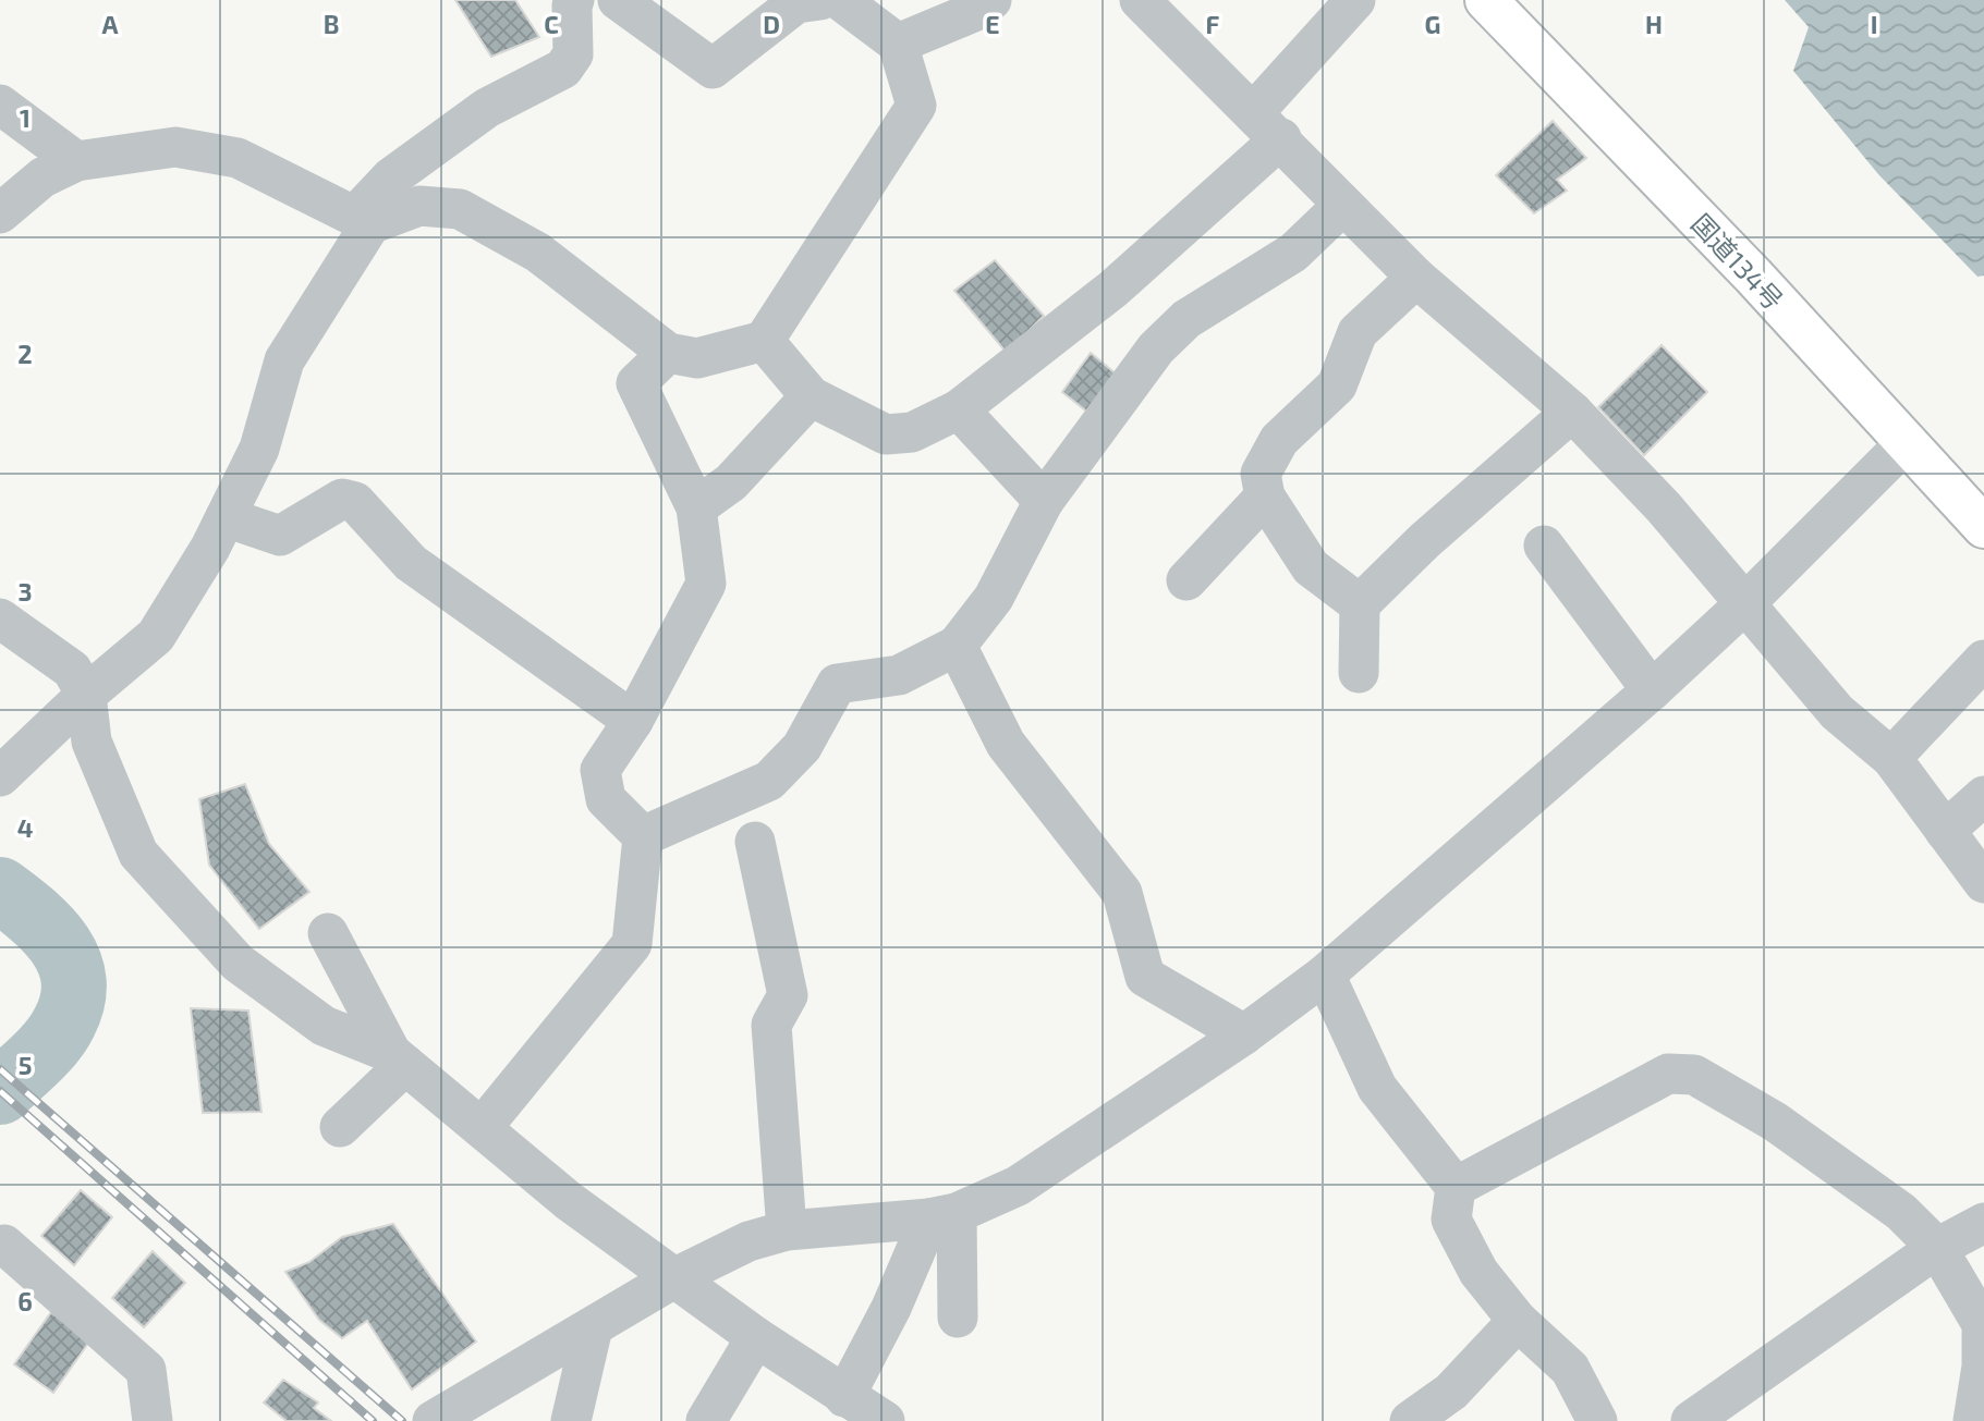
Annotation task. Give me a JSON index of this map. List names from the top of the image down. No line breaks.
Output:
{"streets":{"highway":["国道134号"]},"grid":{"columns":["A","B","C","D","E","F","G","H","I"],"rows":["1","2","3","4","5","6"]}}
